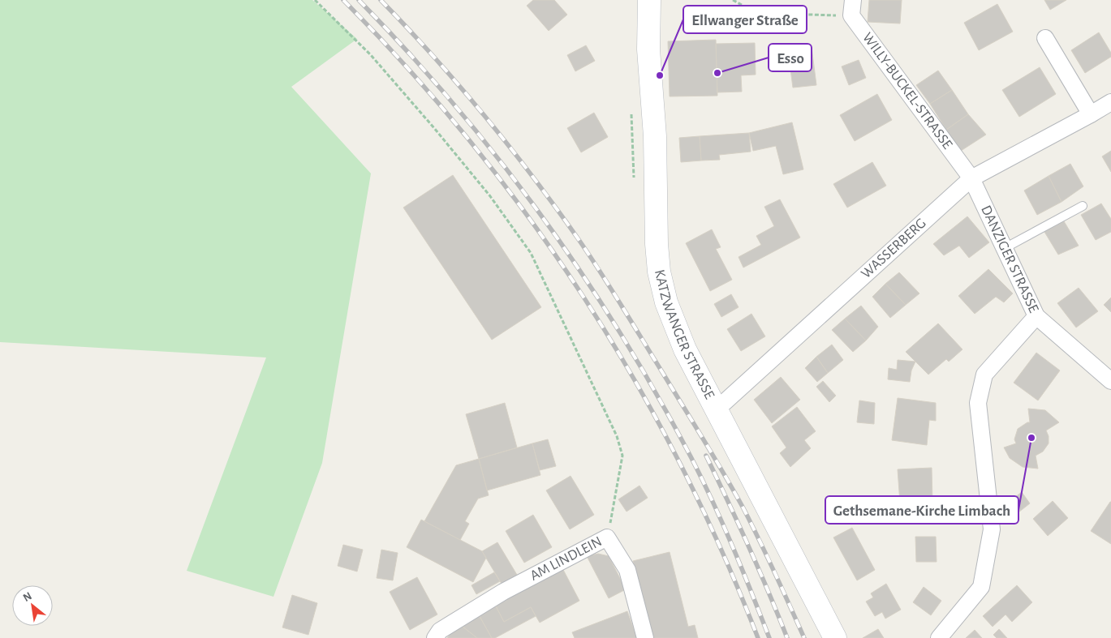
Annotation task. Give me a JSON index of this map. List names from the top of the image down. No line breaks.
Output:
{"streets":{"main road":["KATZWANGER STRASSE"],"street":["WILLY-BUCKEL-STRASSE","WASSERBERG","DANZIGER STRASSE","AM LINDLEIN"]},"crossings":[["WILLY-BUCKEL-STRASSE","WASSERBERG"],["WILLY-BUCKEL-STRASSE","DANZIGER STRASSE"],["WASSERBERG","DANZIGER STRASSE"],["WASSERBERG","KATZWANGER STRASSE"]],"places":["Esso","Ellwanger Straße","Gethsemane-Kirche Limbach"],"north":"top left"}
